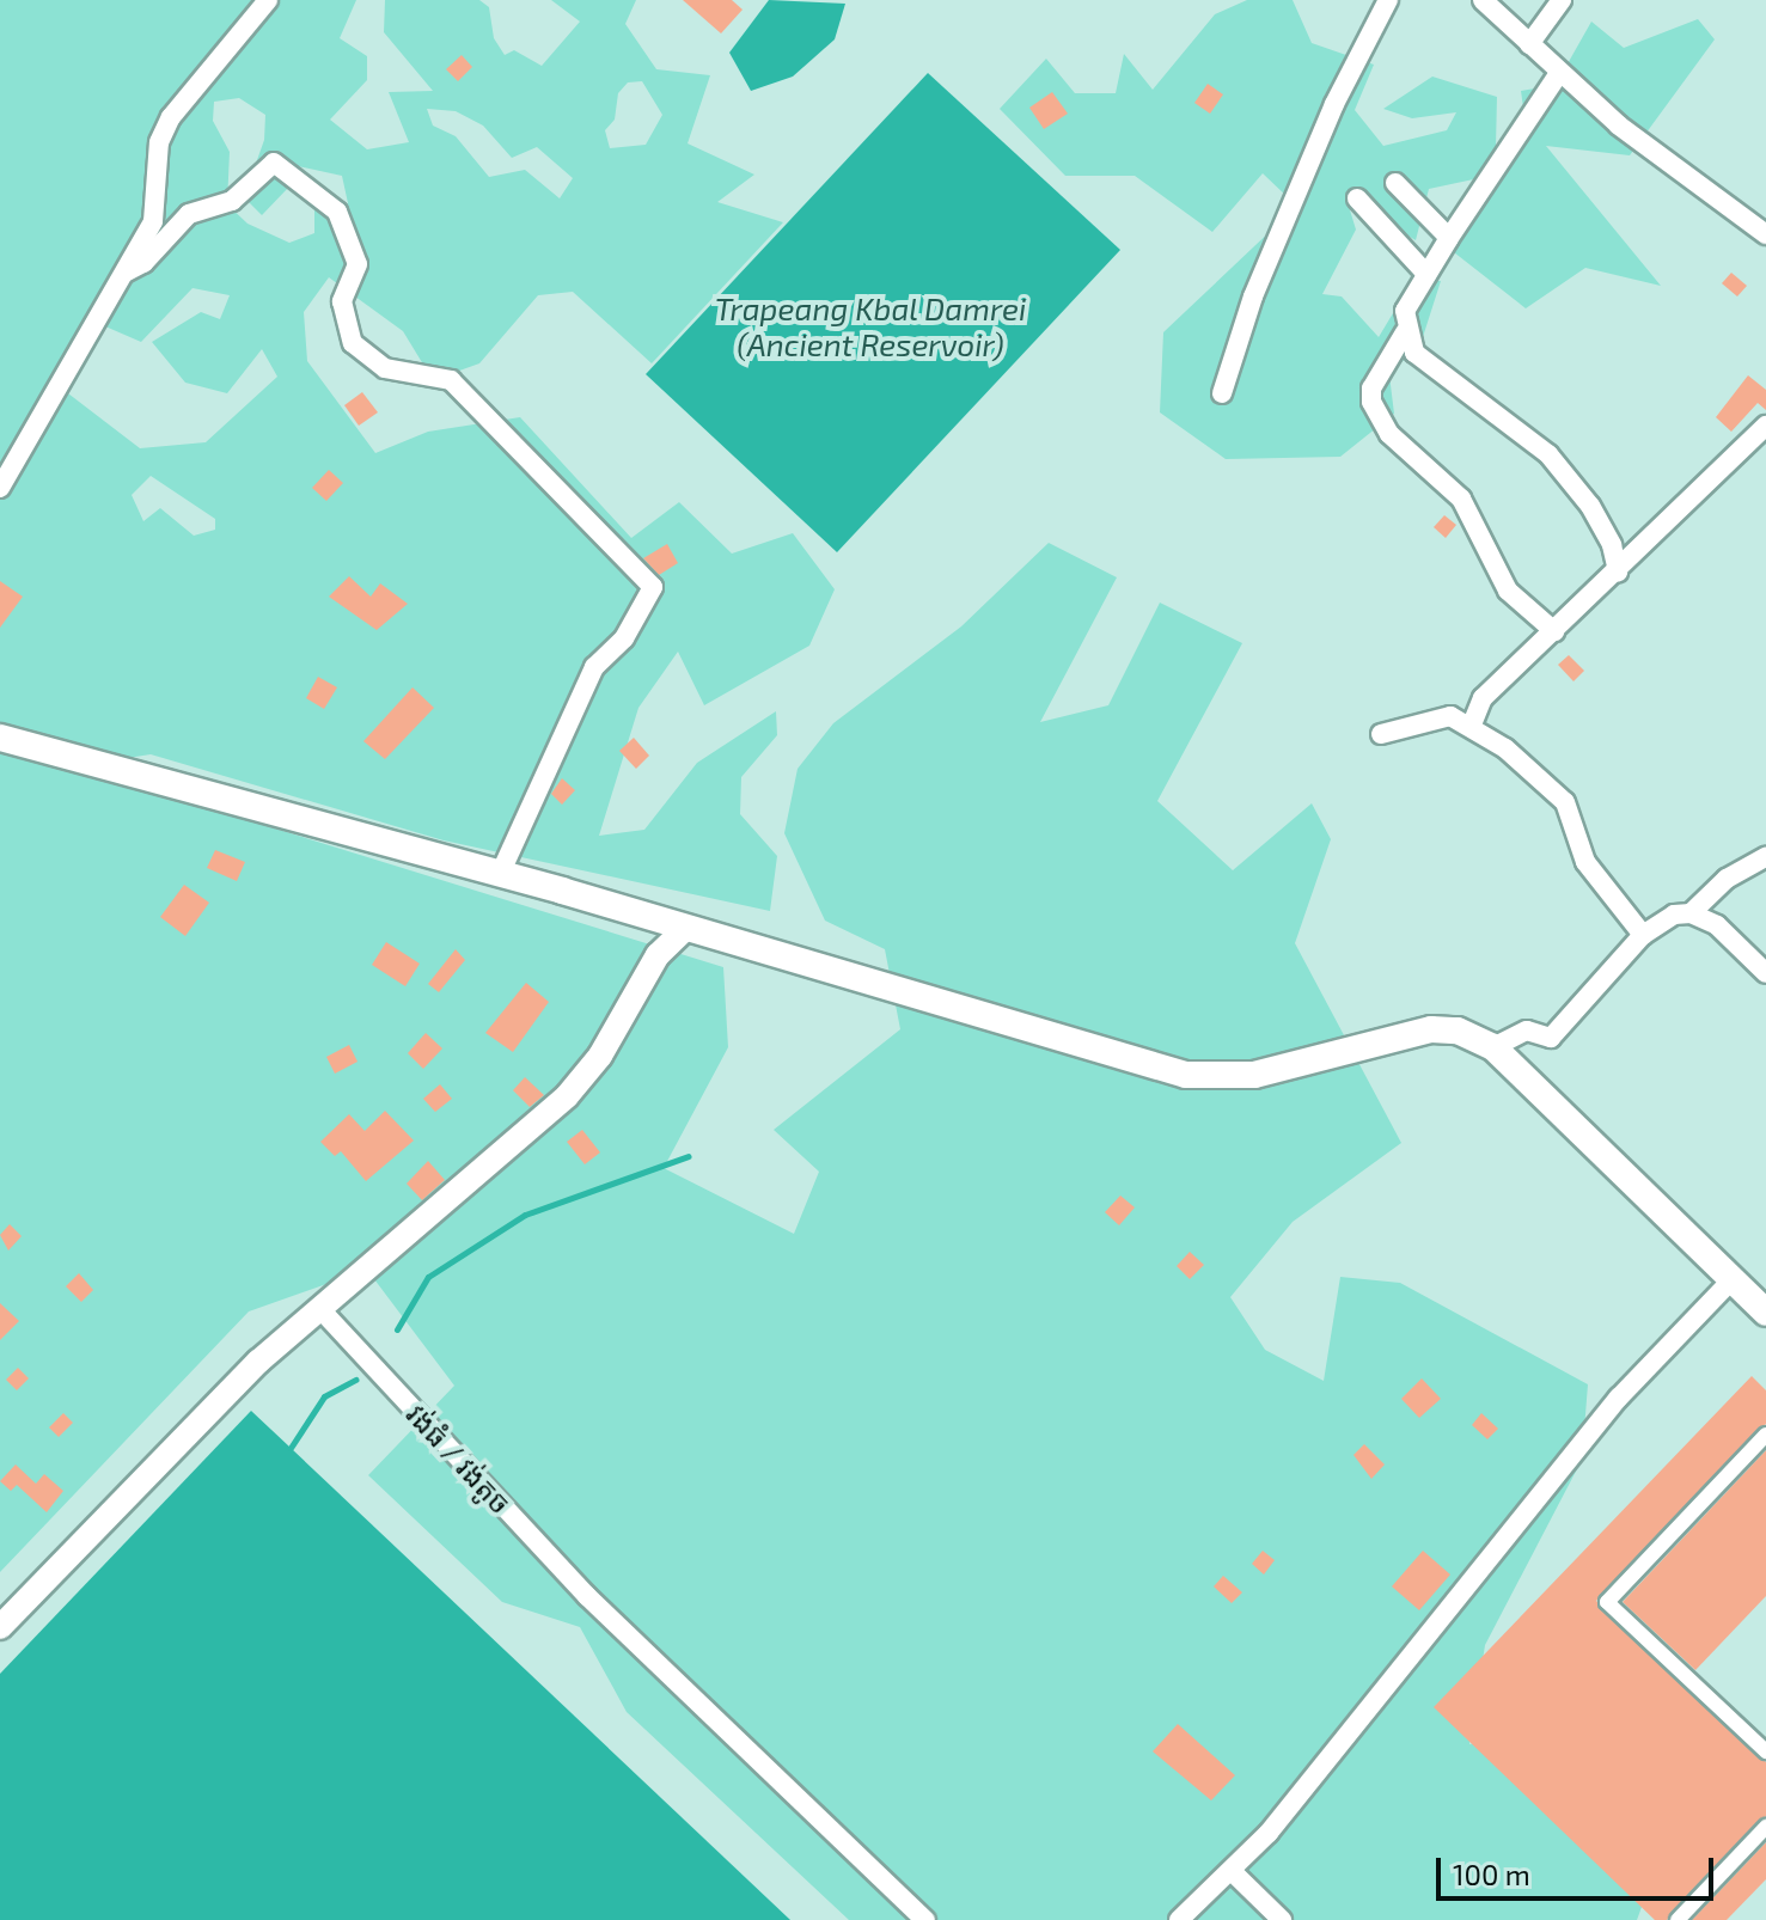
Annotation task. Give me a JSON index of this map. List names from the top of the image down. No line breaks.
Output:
{"streets":{"street":["វង់ធំ / វង់តូច"]},"water":["Trapeang Kbal Damrei (Ancient Reservoir)"],"scale_bar":"100 m"}
